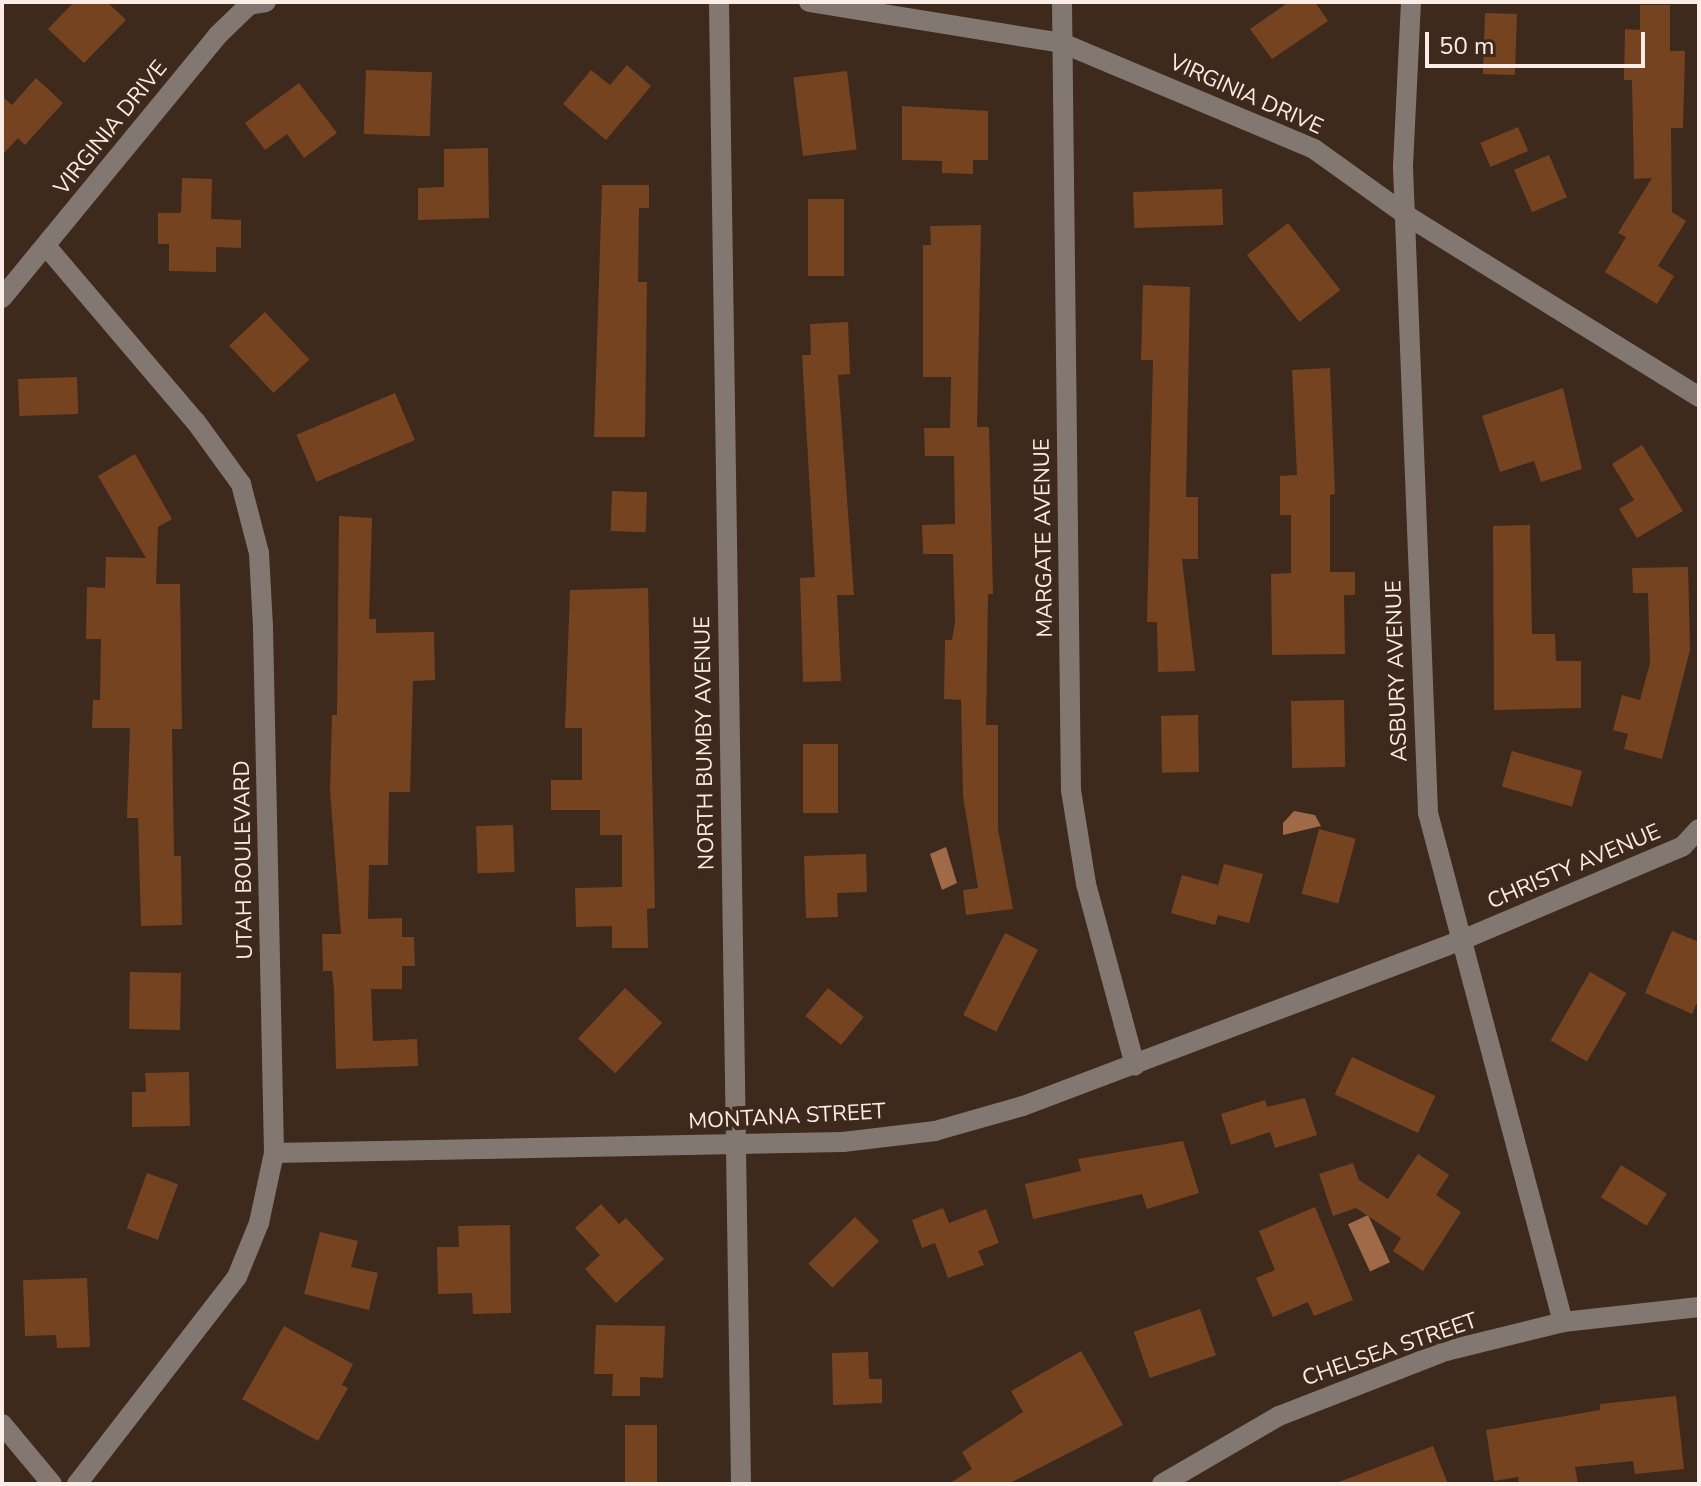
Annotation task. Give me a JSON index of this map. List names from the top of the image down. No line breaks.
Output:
{"streets":{"street":["VIRGINIA DRIVE","MARGATE AVENUE","ASBURY AVENUE","NORTH BUMBY AVENUE","UTAH BOULEVARD","CHRISTY AVENUE","MONTANA STREET","CHELSEA STREET"]},"crossings":[["VIRGINIA DRIVE","MARGATE AVENUE"],["VIRGINIA DRIVE","ASBURY AVENUE"],["VIRGINIA DRIVE","UTAH BOULEVARD"],["MARGATE AVENUE","MONTANA STREET"],["ASBURY AVENUE","CHRISTY AVENUE"],["ASBURY AVENUE","MONTANA STREET"],["ASBURY AVENUE","CHELSEA STREET"],["NORTH BUMBY AVENUE","MONTANA STREET"],["UTAH BOULEVARD","MONTANA STREET"],["CHRISTY AVENUE","MONTANA STREET"]],"scale_bar":"50 m"}
